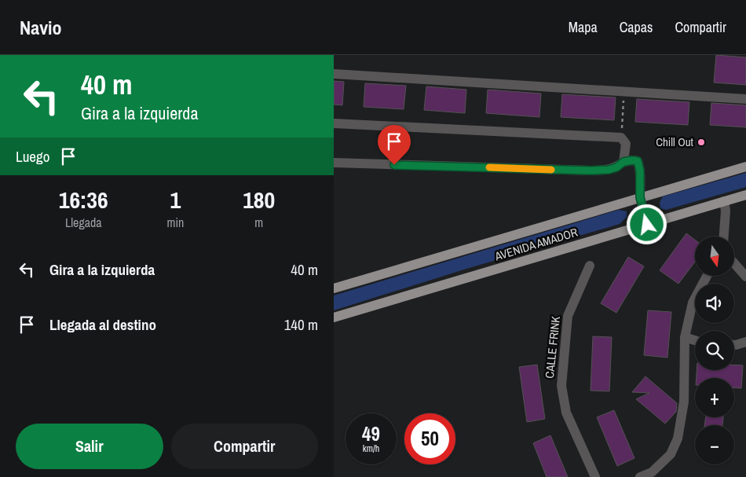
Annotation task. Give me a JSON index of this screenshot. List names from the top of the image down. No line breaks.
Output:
{"streets":{"main road":["AVENIDA AMADOR"],"street":["CALLE FRINK"]},"places":["Chill Out"],"north":"bottom","page":{"header":"Navio","nav":["Mapa","Capas","Compartir"],"turn":["40 m","Gira a la izquierda"],"then":"Luego","eta":["16:36","Llegada","1","min","180","m"],"map_buttons":["+","−"],"list":[{"name":"Gira a la izquierda","value":"40 m"},{"name":"Llegada al destino","value":"140 m"}],"speed":"49 km/h","limit":"50","buttons":["Salir","Compartir"]}}
